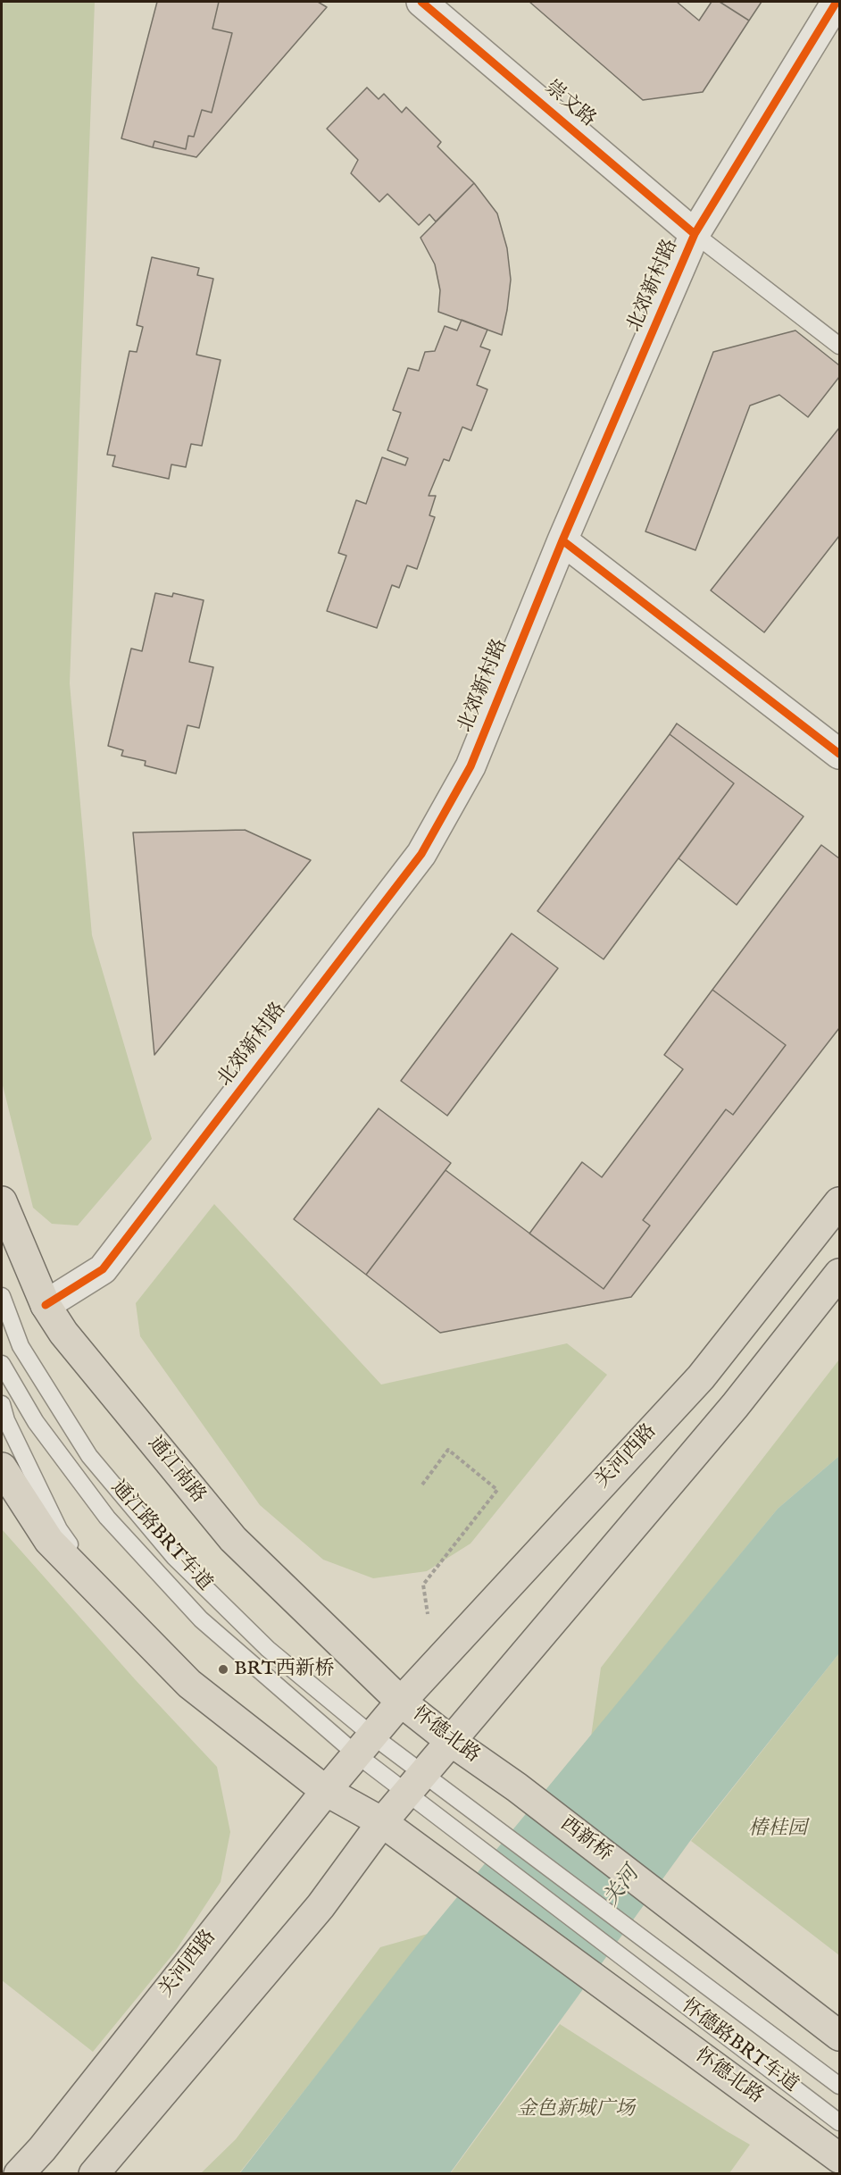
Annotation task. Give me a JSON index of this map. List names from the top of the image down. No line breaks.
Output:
{"streets":{"main road":["关河西路","通江南路","怀德北路","西新桥"],"street":["崇文路","北郊新村路"],"lane":["通江路BRT车道","怀德路BRT车道"]},"crossings":[["崇文路","北郊新村路"],["北郊新村路","通江南路"],["关河西路","通江南路"],["关河西路","通江路BRT车道"],["关河西路","怀德北路"],["通江南路","怀德北路"],["怀德北路","西新桥"]],"water":["关河"],"parks":["椿桂园","金色新城广场"],"places":["BRT西新桥"]}
